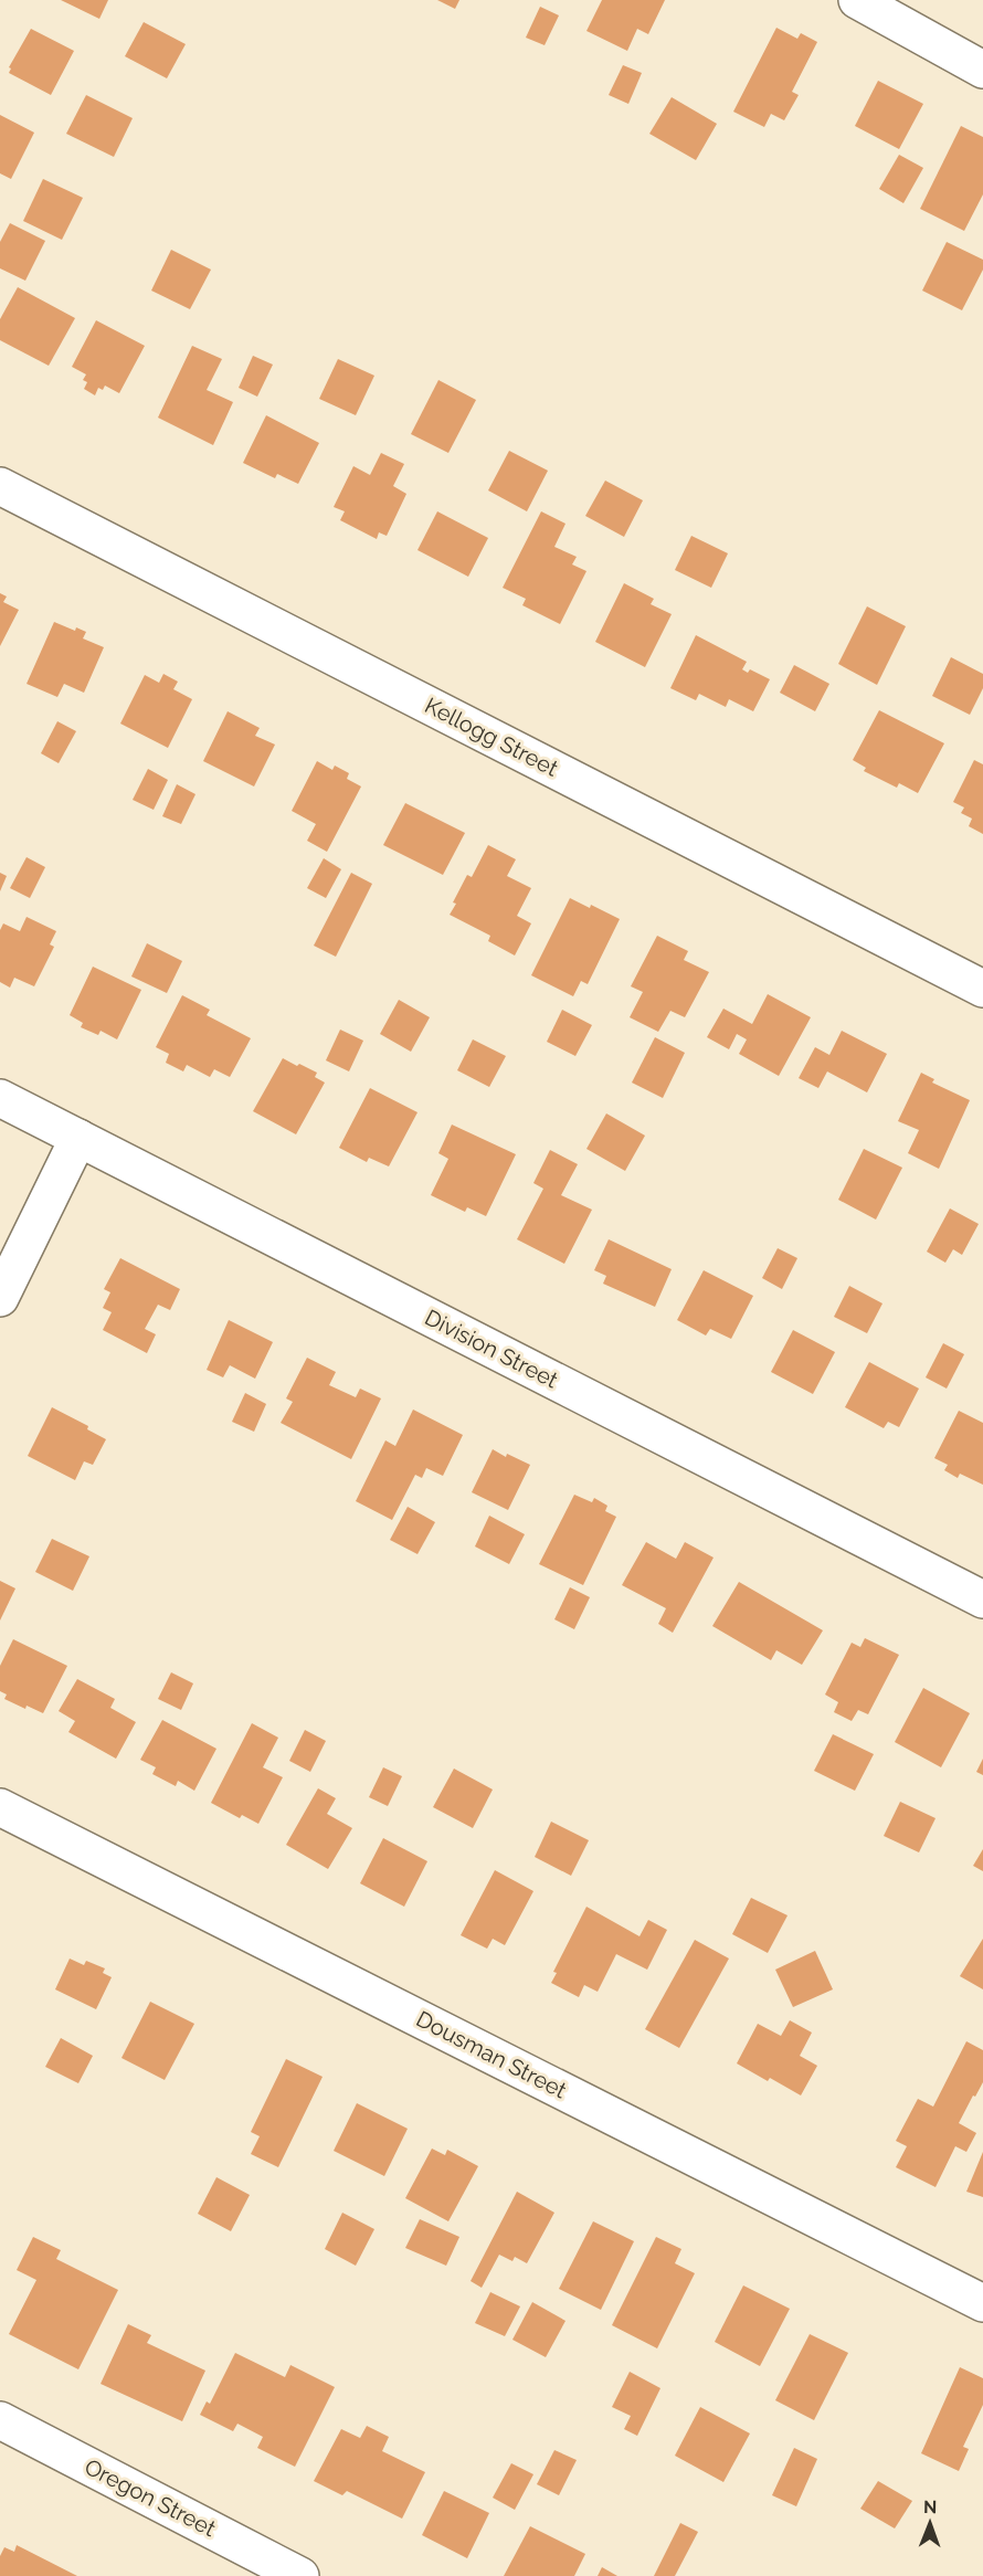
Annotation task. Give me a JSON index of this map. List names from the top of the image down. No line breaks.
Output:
{"streets":{"street":["Kellogg Street","Division Street","Dousman Street","Oregon Street"]},"north":"top"}
